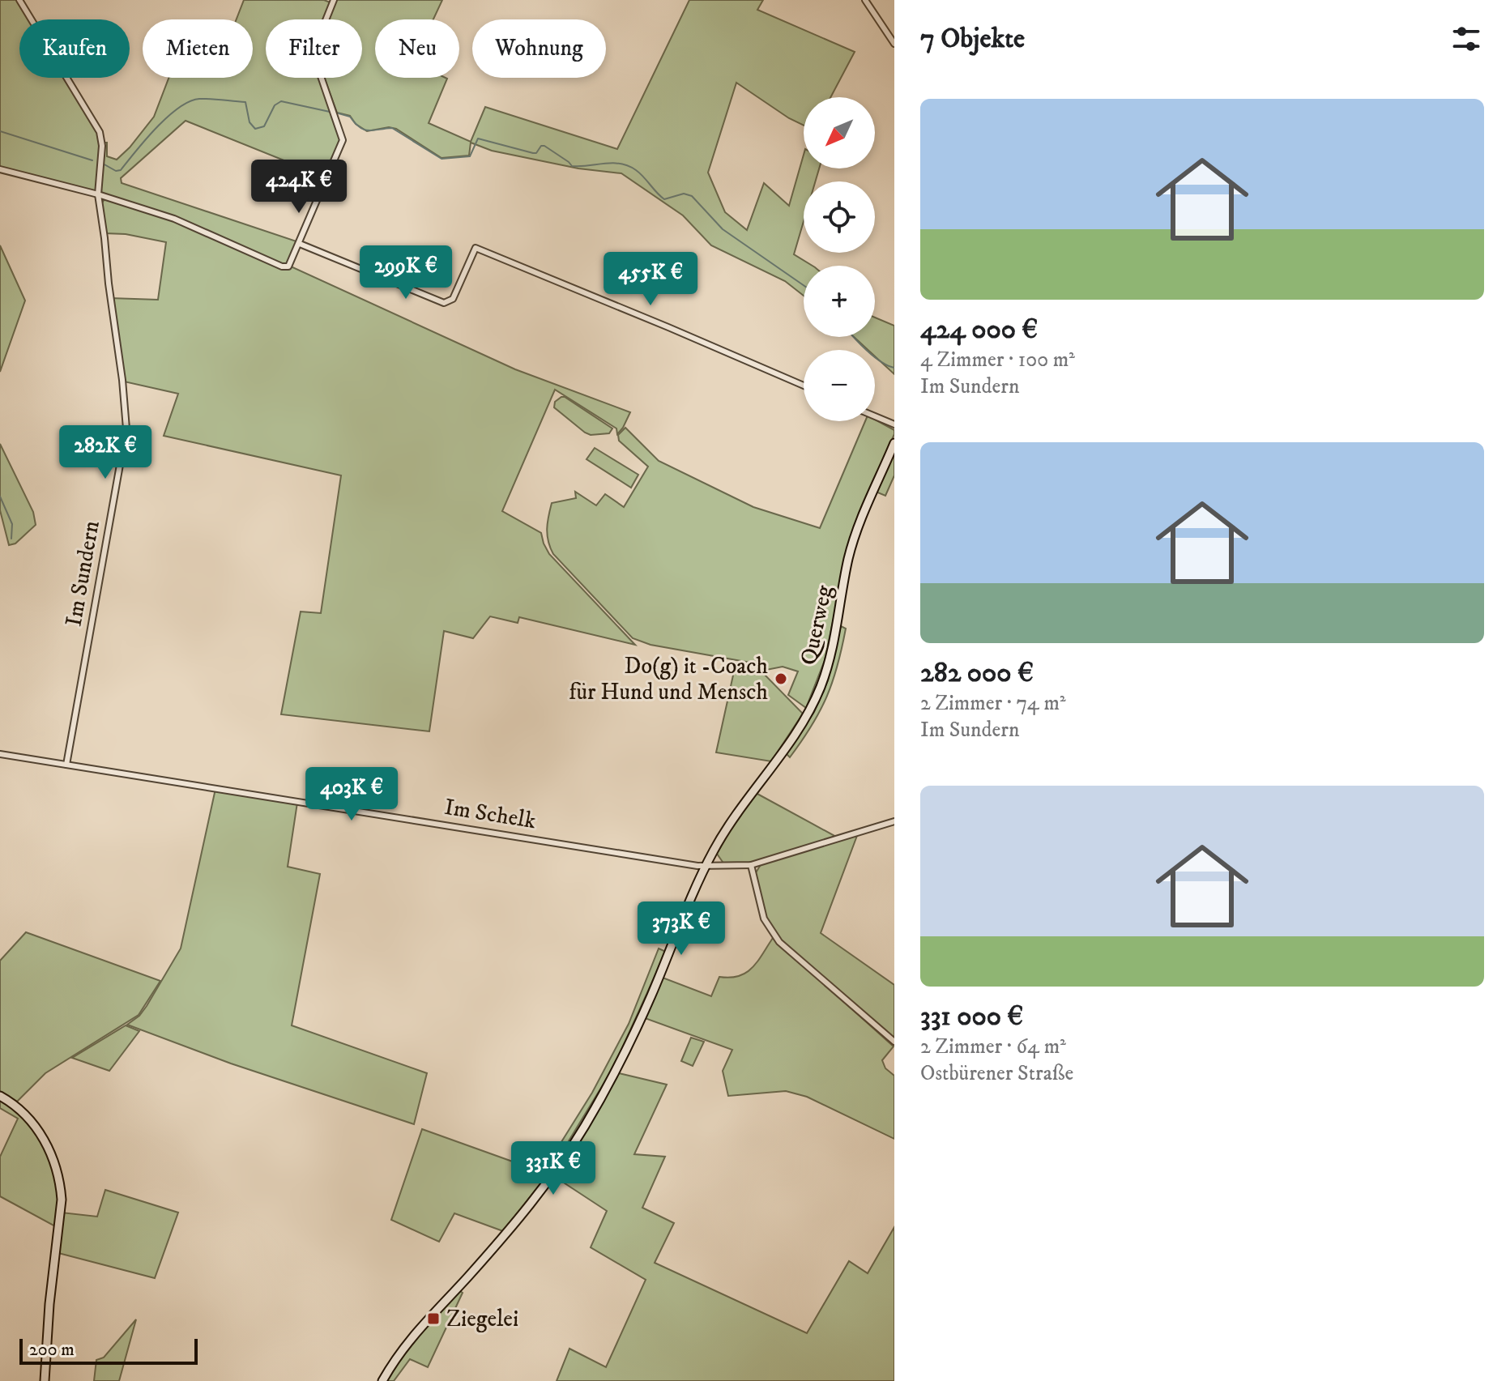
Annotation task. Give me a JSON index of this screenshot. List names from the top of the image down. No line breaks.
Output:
{"streets":{"street":["Im Sundern","Querweg","Im Schelk"]},"crossings":[["Im Sundern","Im Schelk"],["Querweg","Im Schelk"]],"places":{"other":["Do(g) it -Coach für Hund und Mensch"],"transit":["Ziegelei"]},"scale_bar":"200 m","north":"bottom left","page":{"heading":"7 Objekte","chip":["Kaufen","Mieten","Filter","Neu","Wohnung"],"list":[{"name":"424 000 €","note":"4 Zimmer · 100 m² · Im Sundern"},{"name":"282 000 €","note":"2 Zimmer · 74 m² · Im Sundern"},{"name":"331 000 €","note":"2 Zimmer · 64 m² · Ostbürener Straße"}],"map_buttons":["+","−"],"price":["424K €","299K €","455K €","282K €","403K €","373K €","331K €"],"scale":"200 m"}}
